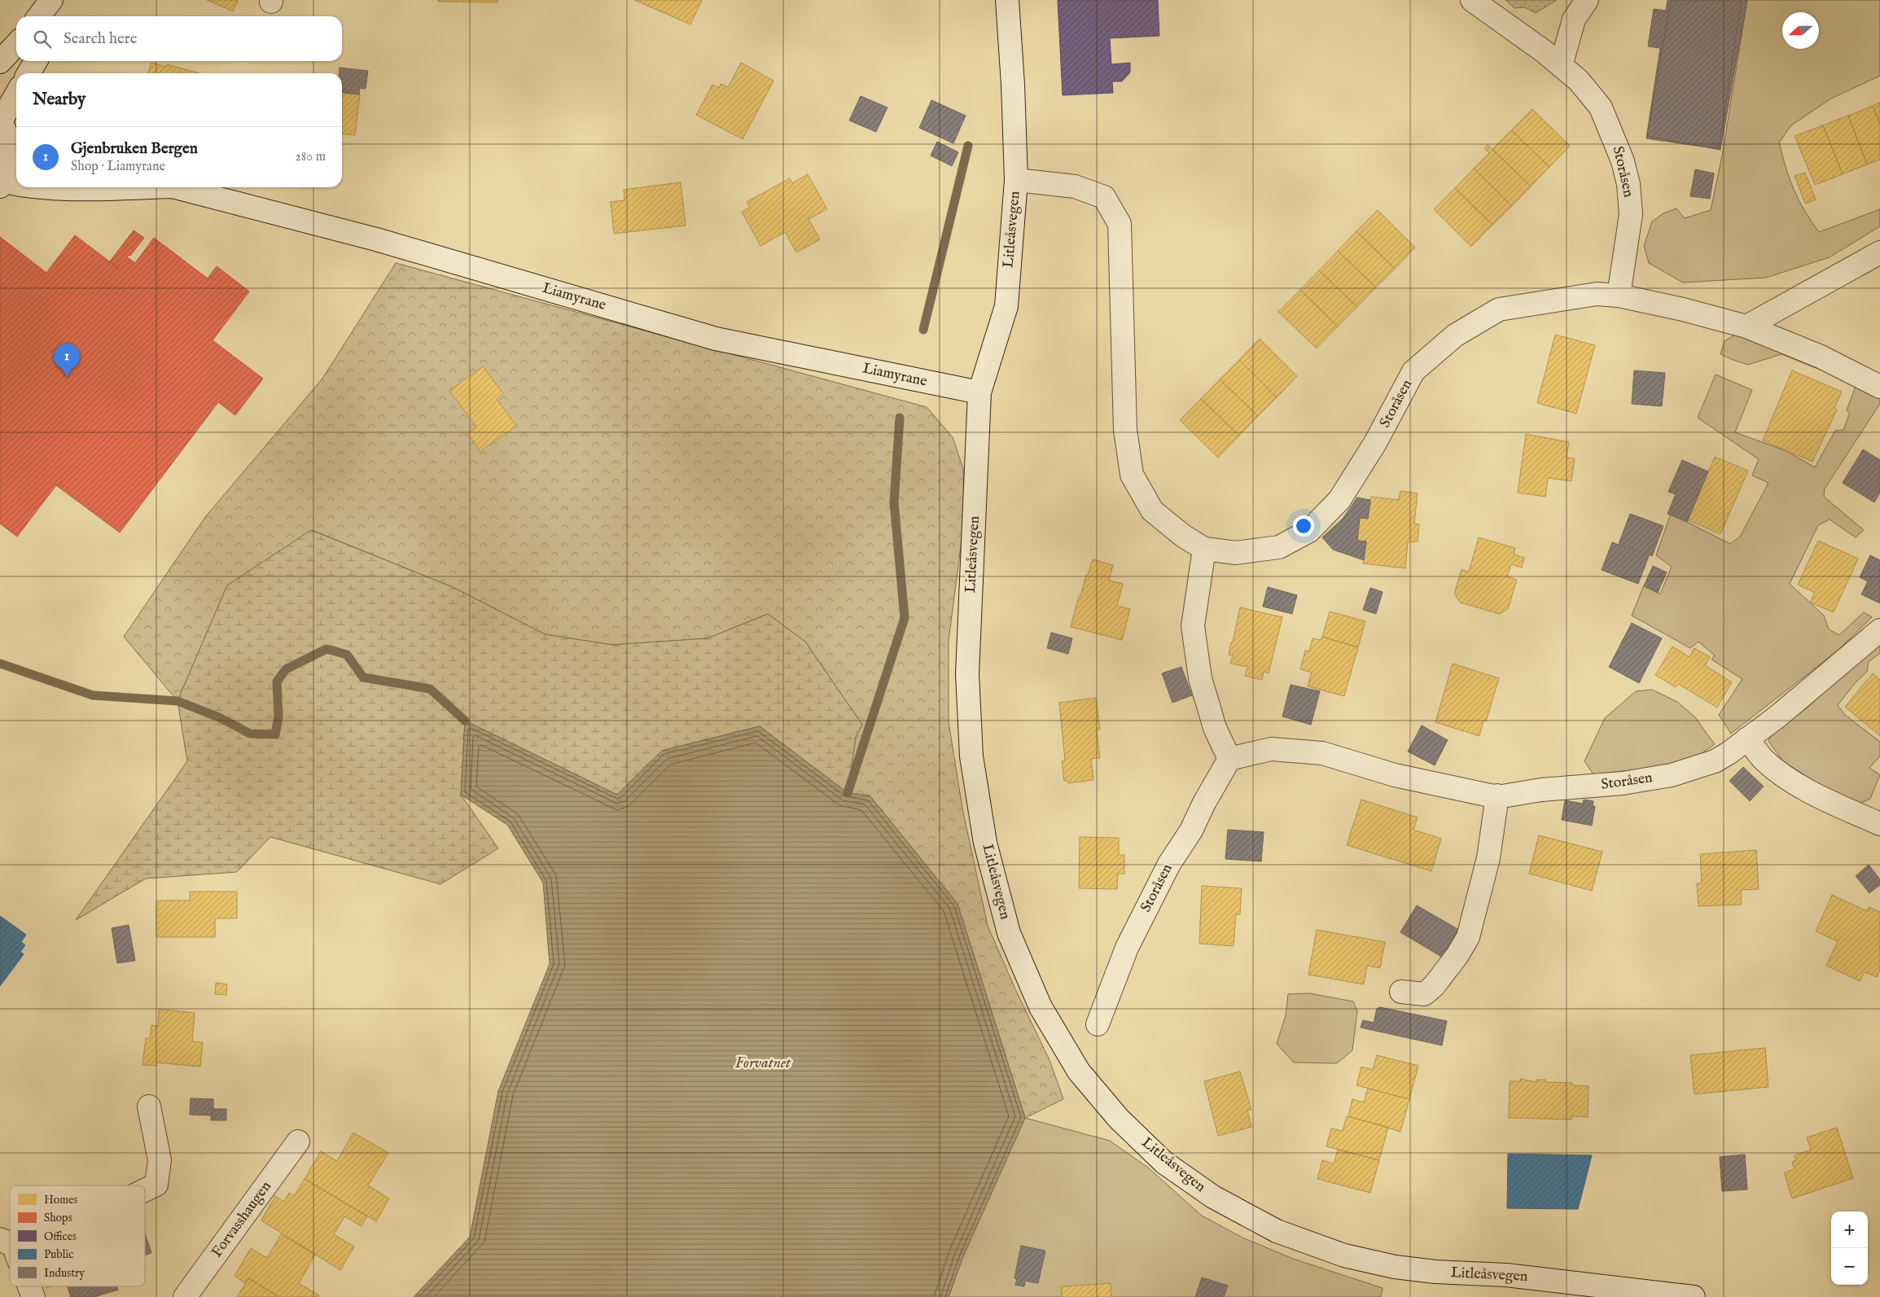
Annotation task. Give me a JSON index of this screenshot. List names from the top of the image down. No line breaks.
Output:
{"streets":{"street":["Storåsen","Litleåsvegen","Liamyrane","Forvasshaugen"]},"crossings":[["Storåsen","Litleåsvegen"],["Litleåsvegen","Liamyrane"]],"water":["Forvatnet"],"legend":["Homes","Shops","Offices","Public","Industry"],"north":"left","page":{"search":"Search here","heading":"Nearby","list":[{"mark":"1","name":"Gjenbruken Bergen","note":"Shop · Liamyrane","value":"280 m"}],"pins":"1","map_buttons":["+","−"]}}
